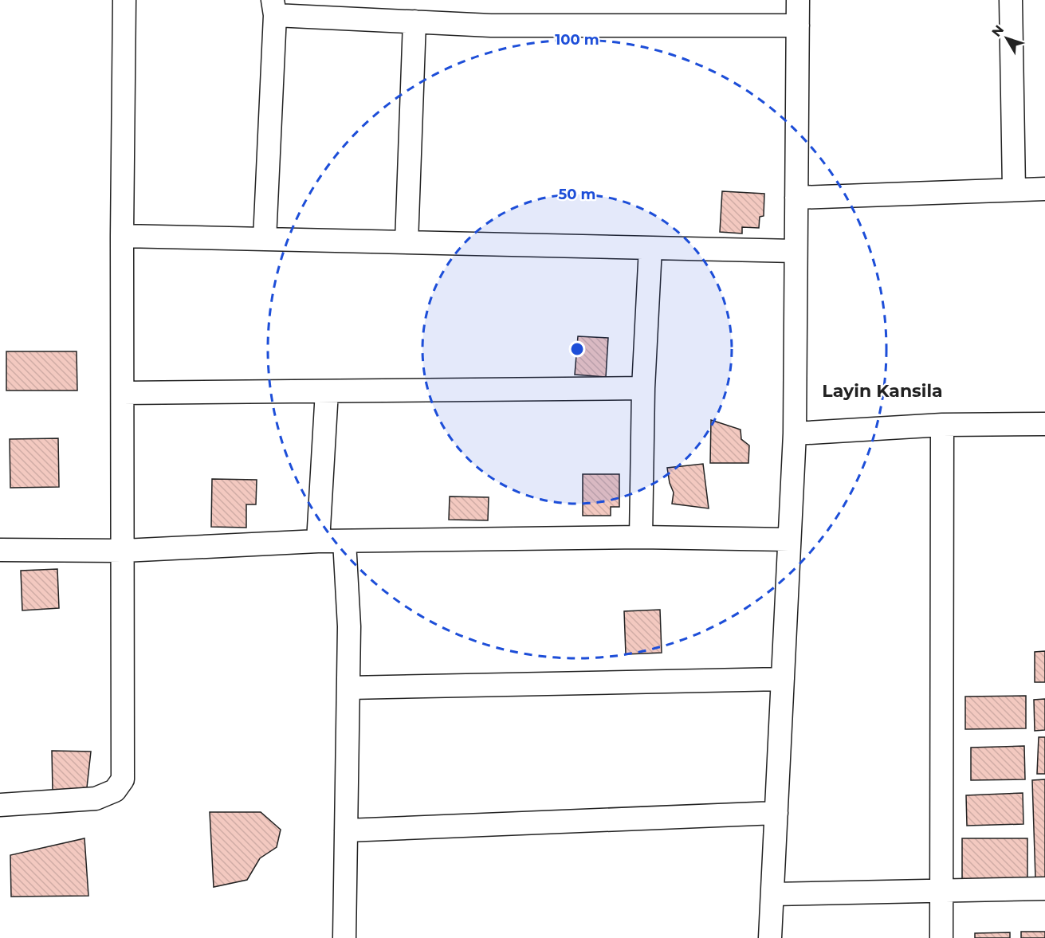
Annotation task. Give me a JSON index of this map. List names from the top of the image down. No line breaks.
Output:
{"districts":["Layin Kansila"],"north":"top left","rings":["100 m","50 m"]}
